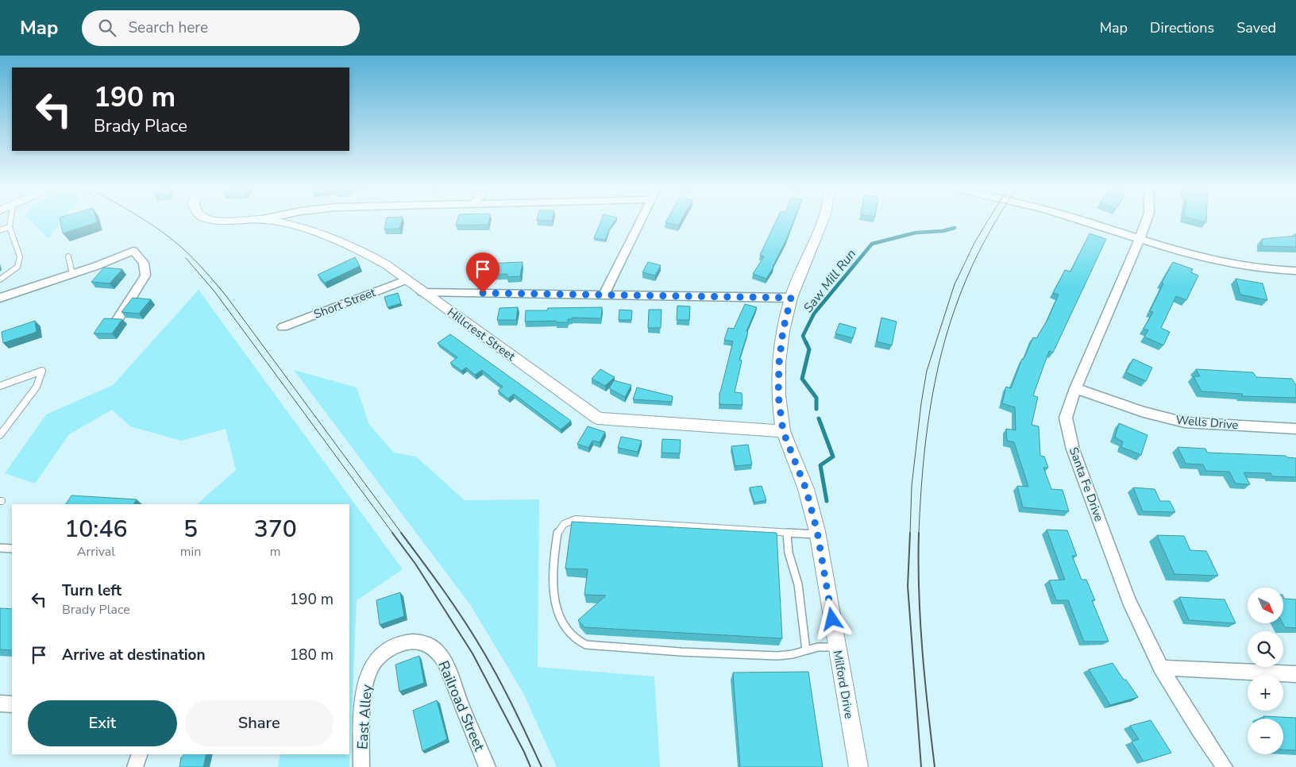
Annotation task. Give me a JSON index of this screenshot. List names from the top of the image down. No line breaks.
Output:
{"streets":{"street":["Short Street","Hillcrest Street","Wells Drive","Santa Fe Drive","Milford Drive","Railroad Street","East Alley"]},"crossings":[["Short Street","Hillcrest Street"],["Hillcrest Street","Milford Drive"],["Wells Drive","Santa Fe Drive"],["Railroad Street","East Alley"]],"water":["Saw Mill Run"],"north":"bottom right","page":{"header":"Map","search":"Search here","nav":["Map","Directions","Saved"],"turn":["190 m","Brady Place"],"eta":["10:46","Arrival","5","min","370","m"],"list":[{"name":"Turn left","note":"Brady Place","value":"190 m"},{"name":"Arrive at destination","value":"180 m"}],"map_buttons":["+","−"],"buttons":["Exit","Share"]}}
